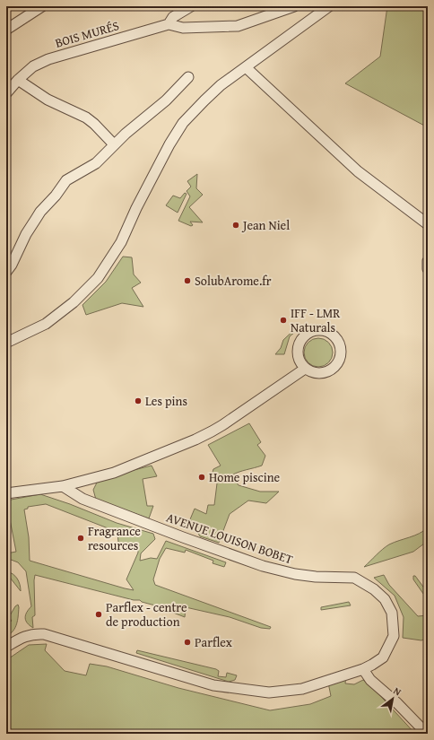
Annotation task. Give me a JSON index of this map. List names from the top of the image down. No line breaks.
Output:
{"streets":{"street":["BOIS MURÉS","AVENUE LOUISON BOBET"]},"places":["Jean Niel","SolubArome.fr","IFF - LMR Naturals","Les pins","Home piscine","Fragrance resources","Parflex - centre de production","Parflex"],"north":"top right"}
